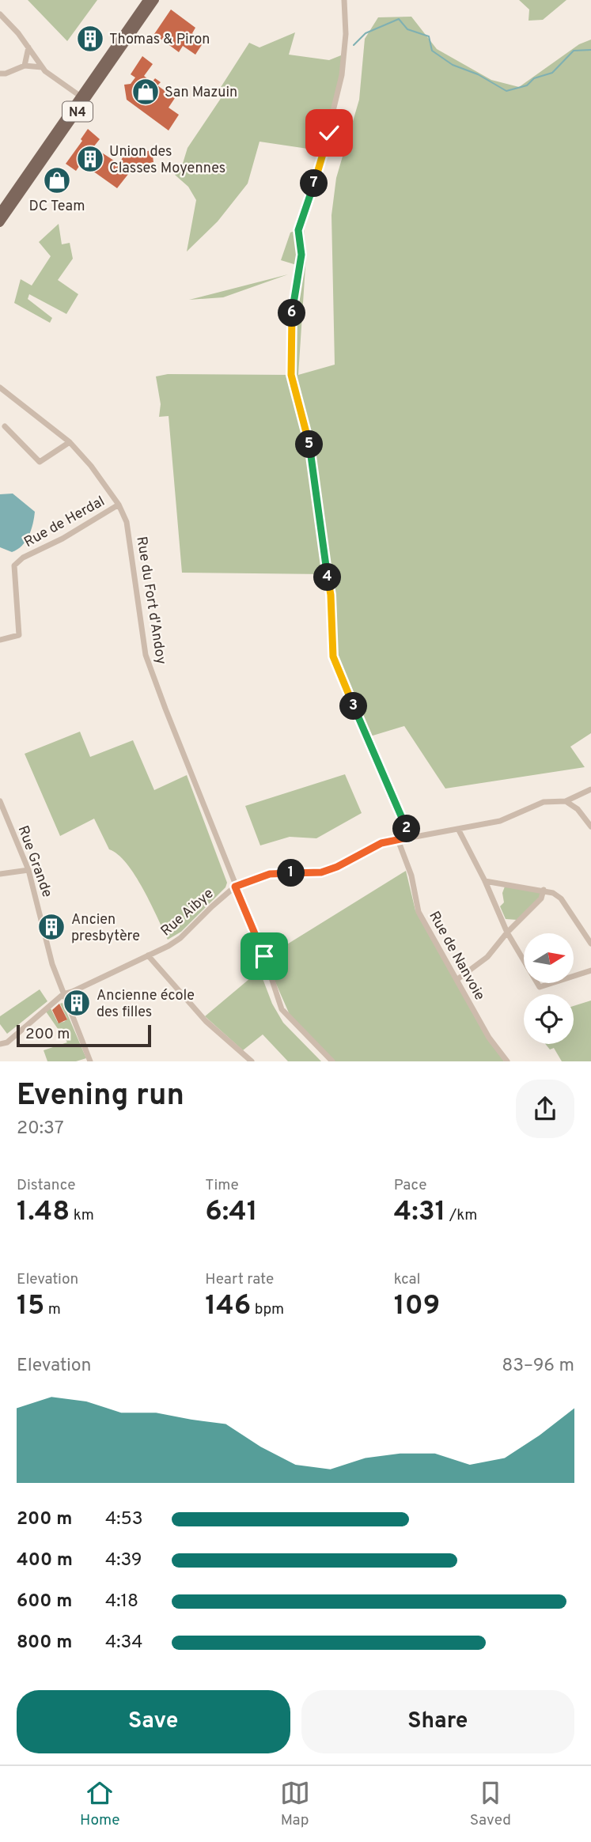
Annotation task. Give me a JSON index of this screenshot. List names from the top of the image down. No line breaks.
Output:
{"streets":{"main road":["N4"],"street":["Rue de Herdal","Rue du Fort d'Andoy","Rue Grande","Rue Aibye","Rue de Nanvoie"]},"crossings":[["Rue de Herdal","Rue du Fort d'Andoy"],["Rue du Fort d'Andoy","Rue Aibye"],["Rue Grande","Rue Aibye"]],"places":{"building":["Thomas & Piron","Union des Classes Moyennes","Ancien presbytère","Ancienne école des filles"],"shop":["San Mazuin","DC Team"]},"scale_bar":"200 m","north":"right","page":{"pins":["7","6","5","4","3","2","1"],"scale":"200 m","heading":["Evening run","20:37"],"stats":[["Distance","1.48 km"],["Time","6:41"],["Pace","4:31 /km"],["Elevation","15 m"],["Heart rate","146 bpm"],["kcal","109"]],"chart":["Elevation","83–96 m"],"list":[{"name":"200 m","note":"4:53"},{"name":"400 m","note":"4:39"},{"name":"600 m","note":"4:18"},{"name":"800 m","note":"4:34"}],"buttons":["Save","Share"],"tabs":["Home","Map","Saved"]}}
